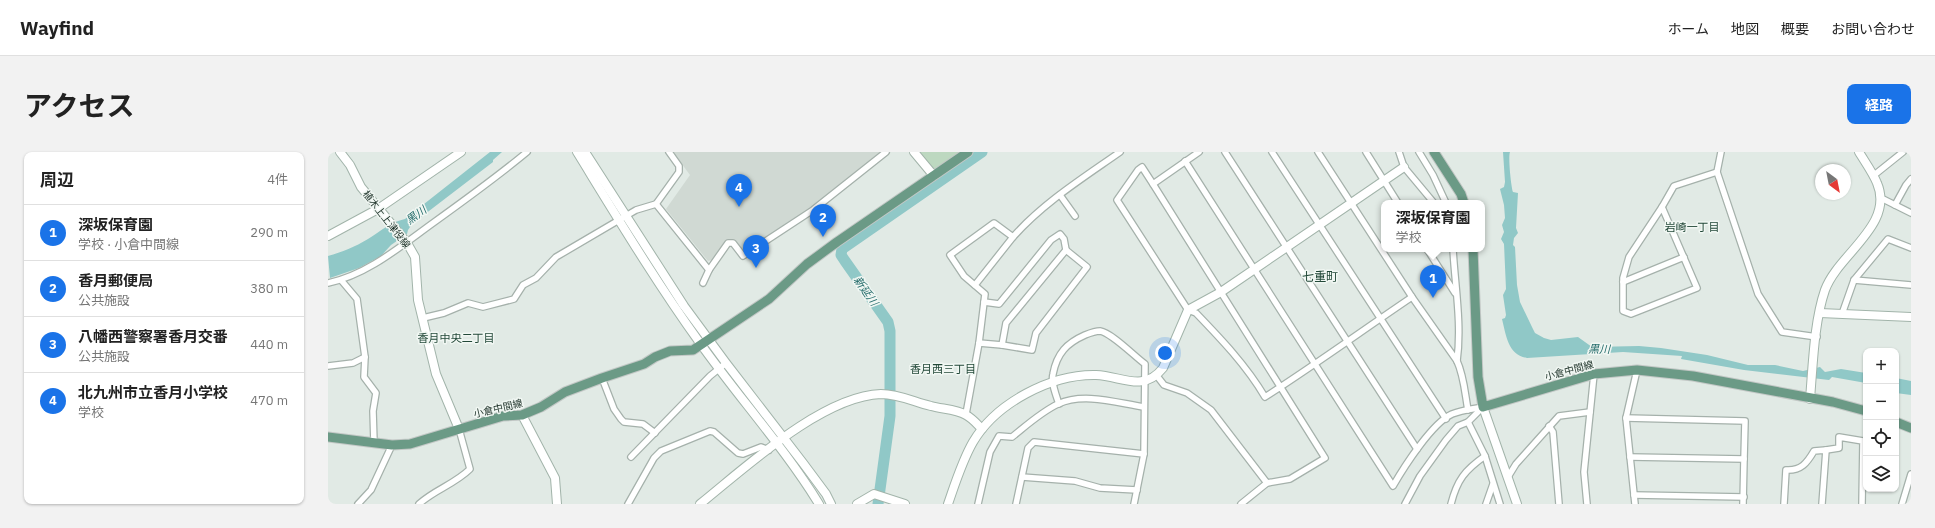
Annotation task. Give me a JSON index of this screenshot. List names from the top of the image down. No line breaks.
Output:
{"streets":{"main road":["小倉中間線"],"street":["植木上上津役線"]},"crossings":[["植木上上津役線","小倉中間線"]],"districts":["岩崎一丁目","七重町","香月中央二丁目","香月西三丁目"],"water":["黒川","新延川"],"north":"bottom right","page":{"header":"Wayfind","nav":["ホーム","地図","概要","お問い合わせ"],"title":"アクセス","buttons":"経路","heading":["周辺","4件"],"pins":["4","2","3","1"],"popup":["深坂保育園","学校"],"list":[{"mark":"1","name":"深坂保育園","note":"学校 · 小倉中間線","value":"290 m"},{"mark":"2","name":"香月郵便局","note":"公共施設","value":"380 m"},{"mark":"3","name":"八幡西警察署香月交番","note":"公共施設","value":"440 m"},{"mark":"4","name":"北九州市立香月小学校","note":"学校","value":"470 m"}],"map_buttons":["+","−"]}}
